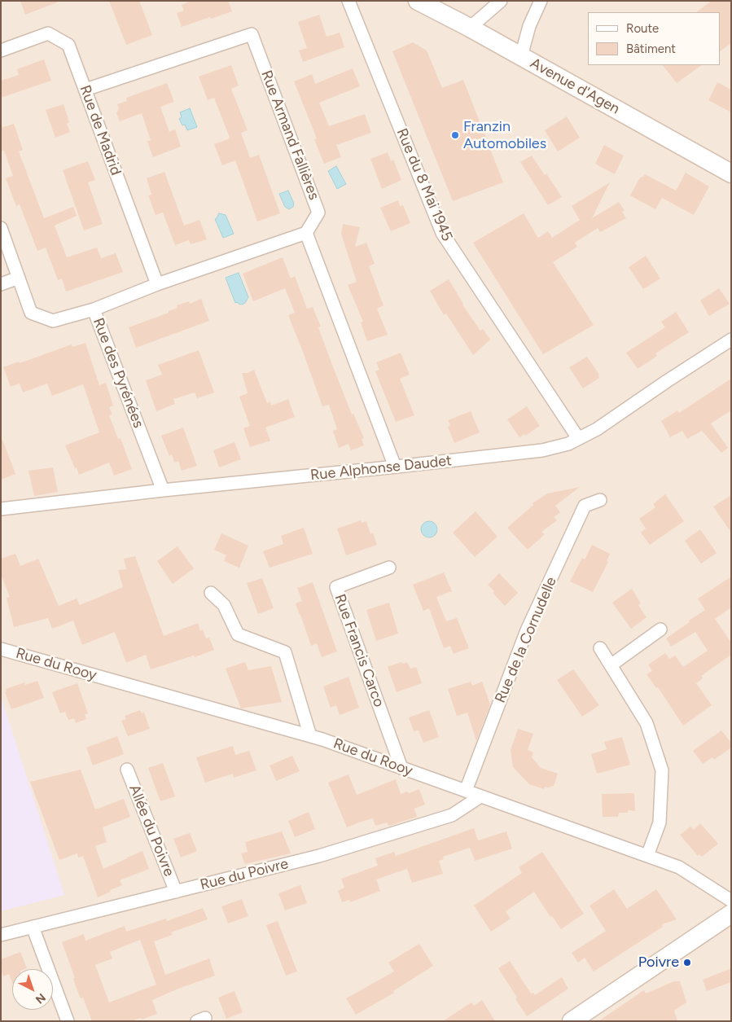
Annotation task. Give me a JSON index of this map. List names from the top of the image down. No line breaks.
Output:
{"streets":{"main road":["Avenue d'Agen"],"street":["Rue de Madrid","Rue Armand Fallières","Rue du 8 Mai 1945","Rue des Pyrénées","Rue Alphonse Daudet","Rue de la Cornudelle","Rue Francis Carco","Rue du Rooy","Allée du Poivre","Rue du Poivre"]},"crossings":[["Rue de Madrid","Rue Armand Fallières"],["Rue du 8 Mai 1945","Rue Alphonse Daudet"],["Rue des Pyrénées","Rue Alphonse Daudet"],["Rue de la Cornudelle","Rue du Rooy"],["Rue Francis Carco","Rue du Rooy"],["Rue du Rooy","Rue du Poivre"],["Allée du Poivre","Rue du Poivre"]],"places":["Franzin Automobiles","Poivre"],"legend":["Route","Bâtiment"],"north":"bottom right"}
